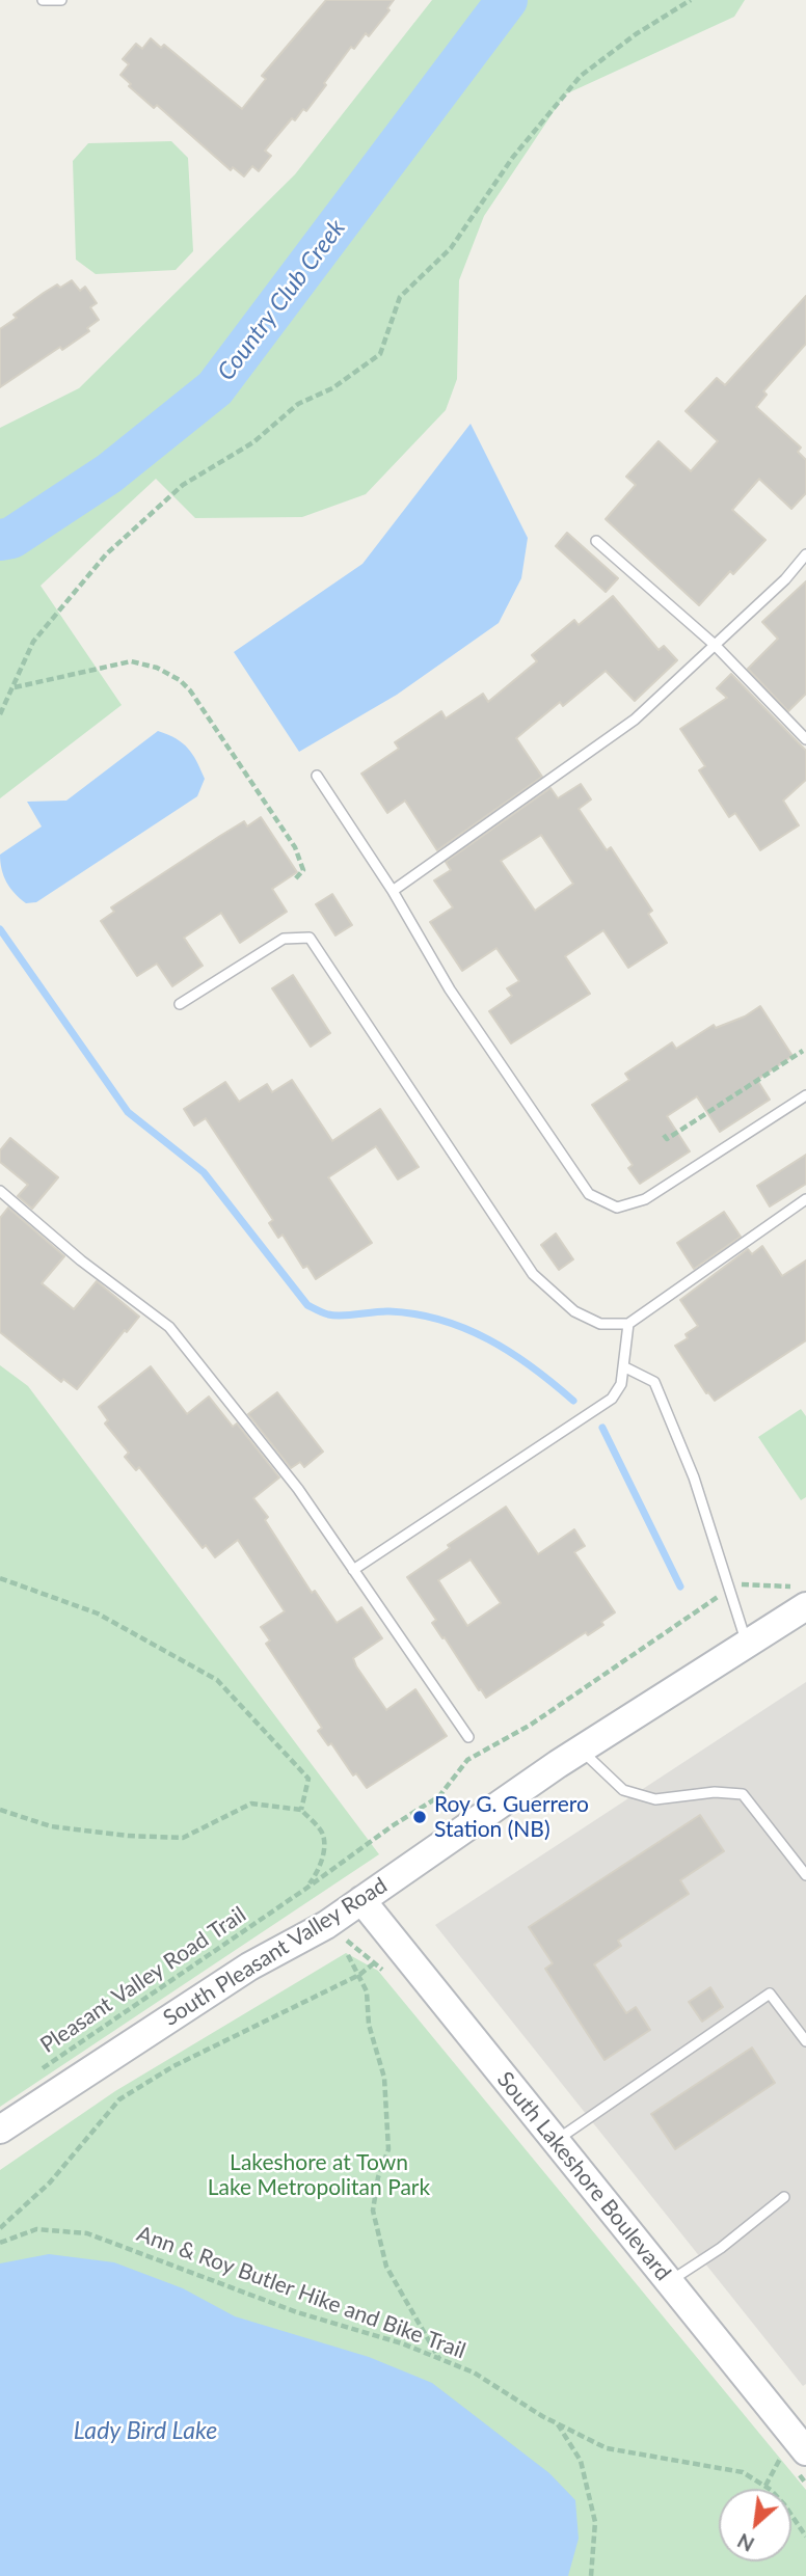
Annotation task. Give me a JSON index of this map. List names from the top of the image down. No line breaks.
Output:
{"streets":{"main road":["South Pleasant Valley Road","South Lakeshore Boulevard"],"path":["Pleasant Valley Road Trail","Ann & Roy Butler Hike and Bike Trail"]},"crossings":[["South Pleasant Valley Road","South Lakeshore Boulevard"]],"water":["Country Club Creek","Lady Bird Lake"],"parks":["Lakeshore at Town Lake Metropolitan Park"],"places":["Roy G. Guerrero Station (NB)"],"north":"bottom left"}
